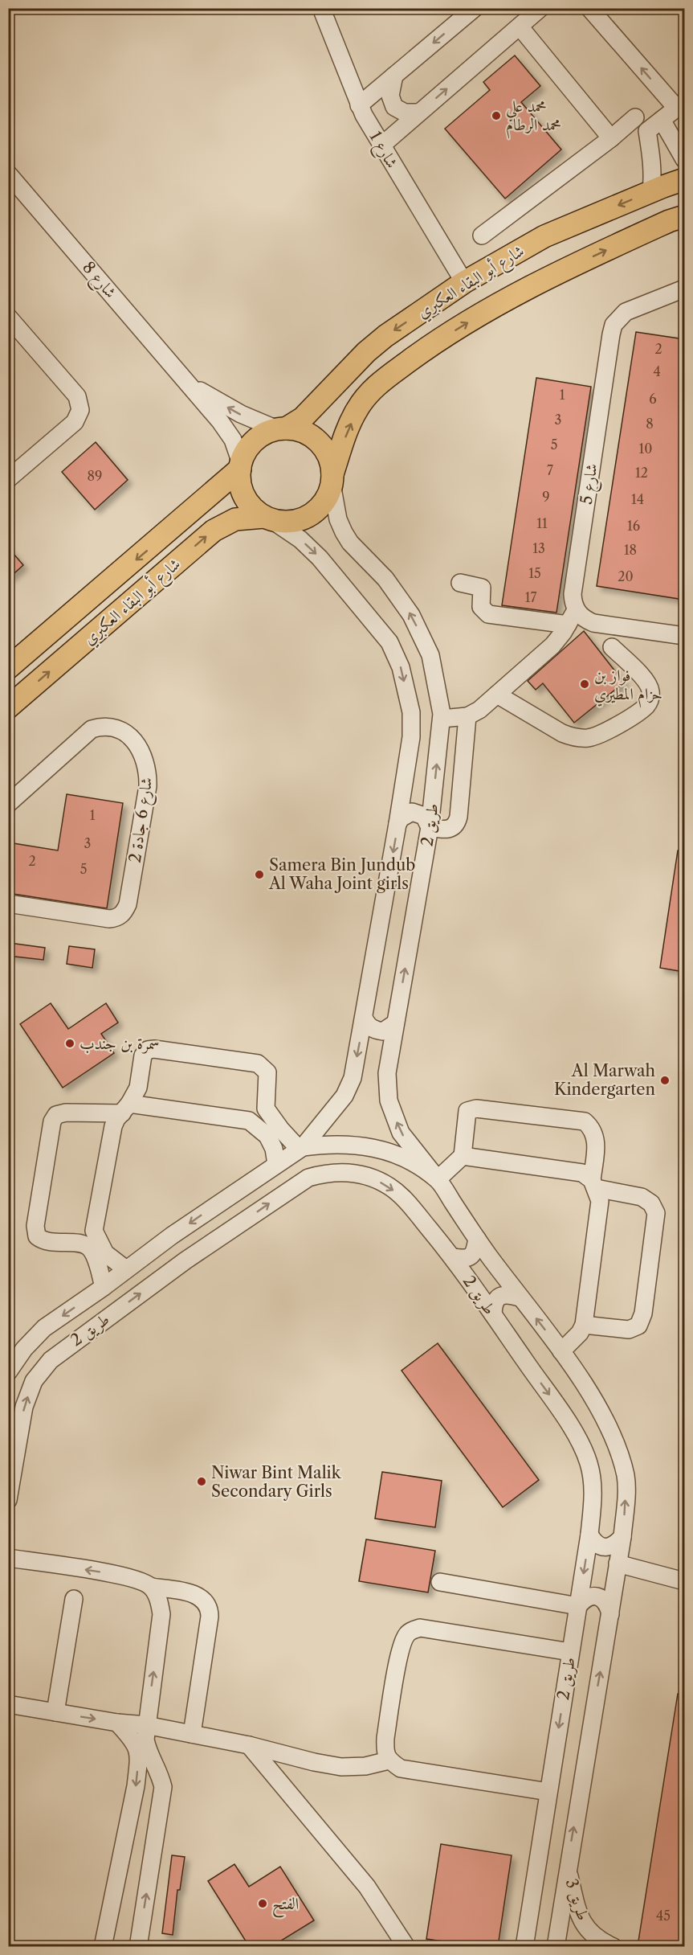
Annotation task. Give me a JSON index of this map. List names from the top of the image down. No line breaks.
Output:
{"streets":{"main road":["شارع أبو البقاء العكبري"],"street":["شارع 1","شارع 8","شارع 5","شارع 6 جادة 2","طريق 2","طريق 3"]},"crossings":[["شارع 1","شارع أبو البقاء العكبري"],["شارع 8","شارع أبو البقاء العكبري"],["شارع 8","طريق 2"],["شارع أبو البقاء العكبري","طريق 2"],["طريق 2","طريق 3"]],"places":["محمد علي محمد الرطام","فواز بن حزام المطيري","Samera Bin Jundub Al Waha Joint girls","سمرة بن جندب","Al Marwah Kindergarten","Niwar Bint Malik Secondary Girls","الفتح"],"house_numbers":["2","4","1","6","3","8","5","10","7","12","89","9","14","11","16","13","18","15","20","17","1","3","2","5","45"]}
